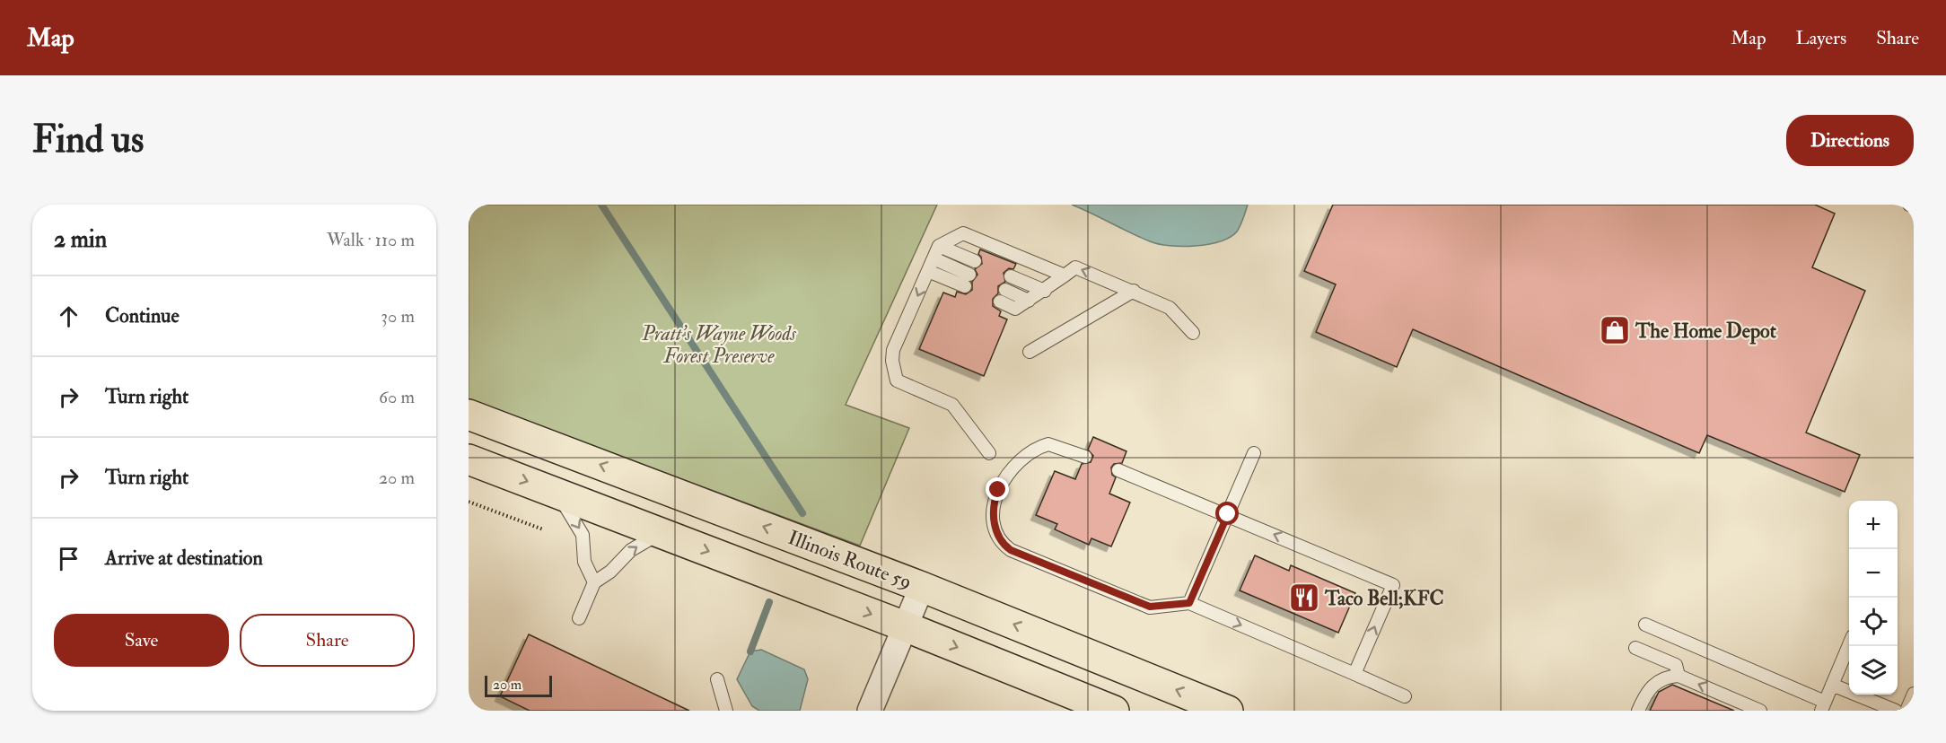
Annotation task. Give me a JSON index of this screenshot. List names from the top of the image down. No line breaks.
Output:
{"streets":{"main road":["Illinois Route 59"]},"parks":["Pratt’s Wayne Woods Forest Preserve"],"places":{"shop":["The Home Depot"],"restaurant":["Taco Bell;KFC"]},"scale_bar":"20 m","page":{"header":"Map","nav":["Map","Layers","Share"],"buttons":["Directions",["Save","Share"]],"title":"Find us","heading":["2 min","Walk · 110 m"],"list":[["Continue","30 m"],["Turn right","60 m"],["Turn right","20 m"],"Arrive at destination"],"map_buttons":["+","−"],"scale":"20 m"}}
